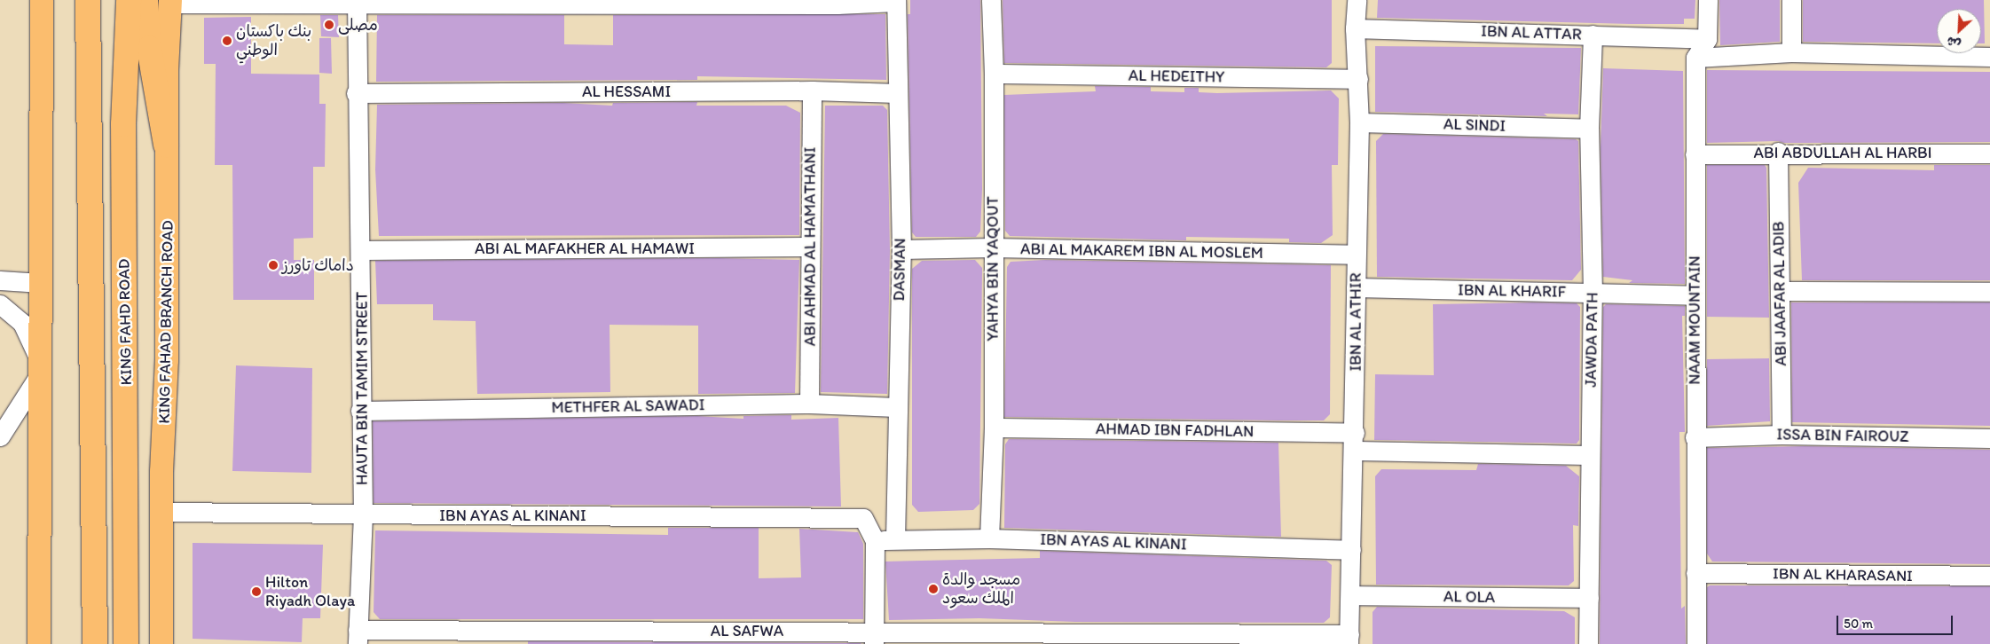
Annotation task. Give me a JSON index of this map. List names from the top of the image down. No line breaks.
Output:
{"streets":{"highway":["KING FAHD ROAD"],"main road":["KING FAHAD BRANCH ROAD"],"street":["IBN AL ATTAR","AL HEDEITHY","AL HESSAMI","AL SINDI","ABI ABDULLAH AL HARBI","ABI AHMAD AL HAMATHANI","ABI AL MAFAKHER AL HAMAWI","ABI AL MAKAREM IBN AL MOSLEM","YAHYA BIN YAQOUT","DASMAN","IBN AL KHARIF","ABI JAAFAR AL ADIB","NAAM MOUNTAIN","IBN AL ATHIR","JAWDA PATH","HAUTA BIN TAMIM STREET","METHFER AL SAWADI","AHMAD IBN FADHLAN","ISSA BIN FAIROUZ","IBN AYAS AL KINANI","IBN AL KHARASANI","AL OLA","AL SAFWA"]},"crossings":[["IBN AL ATTAR","IBN AL ATHIR"],["IBN AL ATTAR","JAWDA PATH"],["AL HEDEITHY","YAHYA BIN YAQOUT"],["AL HEDEITHY","IBN AL ATHIR"],["AL HESSAMI","ABI AHMAD AL HAMATHANI"],["AL HESSAMI","DASMAN"],["AL HESSAMI","HAUTA BIN TAMIM STREET"],["AL SINDI","IBN AL ATHIR"],["AL SINDI","JAWDA PATH"],["ABI ABDULLAH AL HARBI","ABI JAAFAR AL ADIB"],["ABI ABDULLAH AL HARBI","NAAM MOUNTAIN"],["ABI AHMAD AL HAMATHANI","ABI AL MAFAKHER AL HAMAWI"],["ABI AHMAD AL HAMATHANI","METHFER AL SAWADI"],["ABI AL MAFAKHER AL HAMAWI","HAUTA BIN TAMIM STREET"],["ABI AL MAKAREM IBN AL MOSLEM","YAHYA BIN YAQOUT"],["ABI AL MAKAREM IBN AL MOSLEM","DASMAN"],["ABI AL MAKAREM IBN AL MOSLEM","IBN AL ATHIR"],["YAHYA BIN YAQOUT","AHMAD IBN FADHLAN"],["YAHYA BIN YAQOUT","IBN AYAS AL KINANI"],["DASMAN","METHFER AL SAWADI"],["DASMAN","IBN AYAS AL KINANI"],["IBN AL KHARIF","NAAM MOUNTAIN"],["IBN AL KHARIF","IBN AL ATHIR"],["IBN AL KHARIF","JAWDA PATH"],["ABI JAAFAR AL ADIB","ISSA BIN FAIROUZ"],["NAAM MOUNTAIN","ISSA BIN FAIROUZ"],["NAAM MOUNTAIN","IBN AL KHARASANI"],["KING FAHAD BRANCH ROAD","IBN AYAS AL KINANI"],["IBN AL ATHIR","AHMAD IBN FADHLAN"],["IBN AL ATHIR","IBN AYAS AL KINANI"],["IBN AL ATHIR","AL OLA"],["IBN AL ATHIR","AL SAFWA"],["JAWDA PATH","AHMAD IBN FADHLAN"],["JAWDA PATH","AL OLA"],["HAUTA BIN TAMIM STREET","METHFER AL SAWADI"],["HAUTA BIN TAMIM STREET","IBN AYAS AL KINANI"],["HAUTA BIN TAMIM STREET","AL SAFWA"]],"places":["مصلى","بنك باكستان الوطني","داماك تاورز","مسجد والدة الملك سعود","Hilton Riyadh Olaya"],"scale_bar":"50 m","north":"bottom left"}
